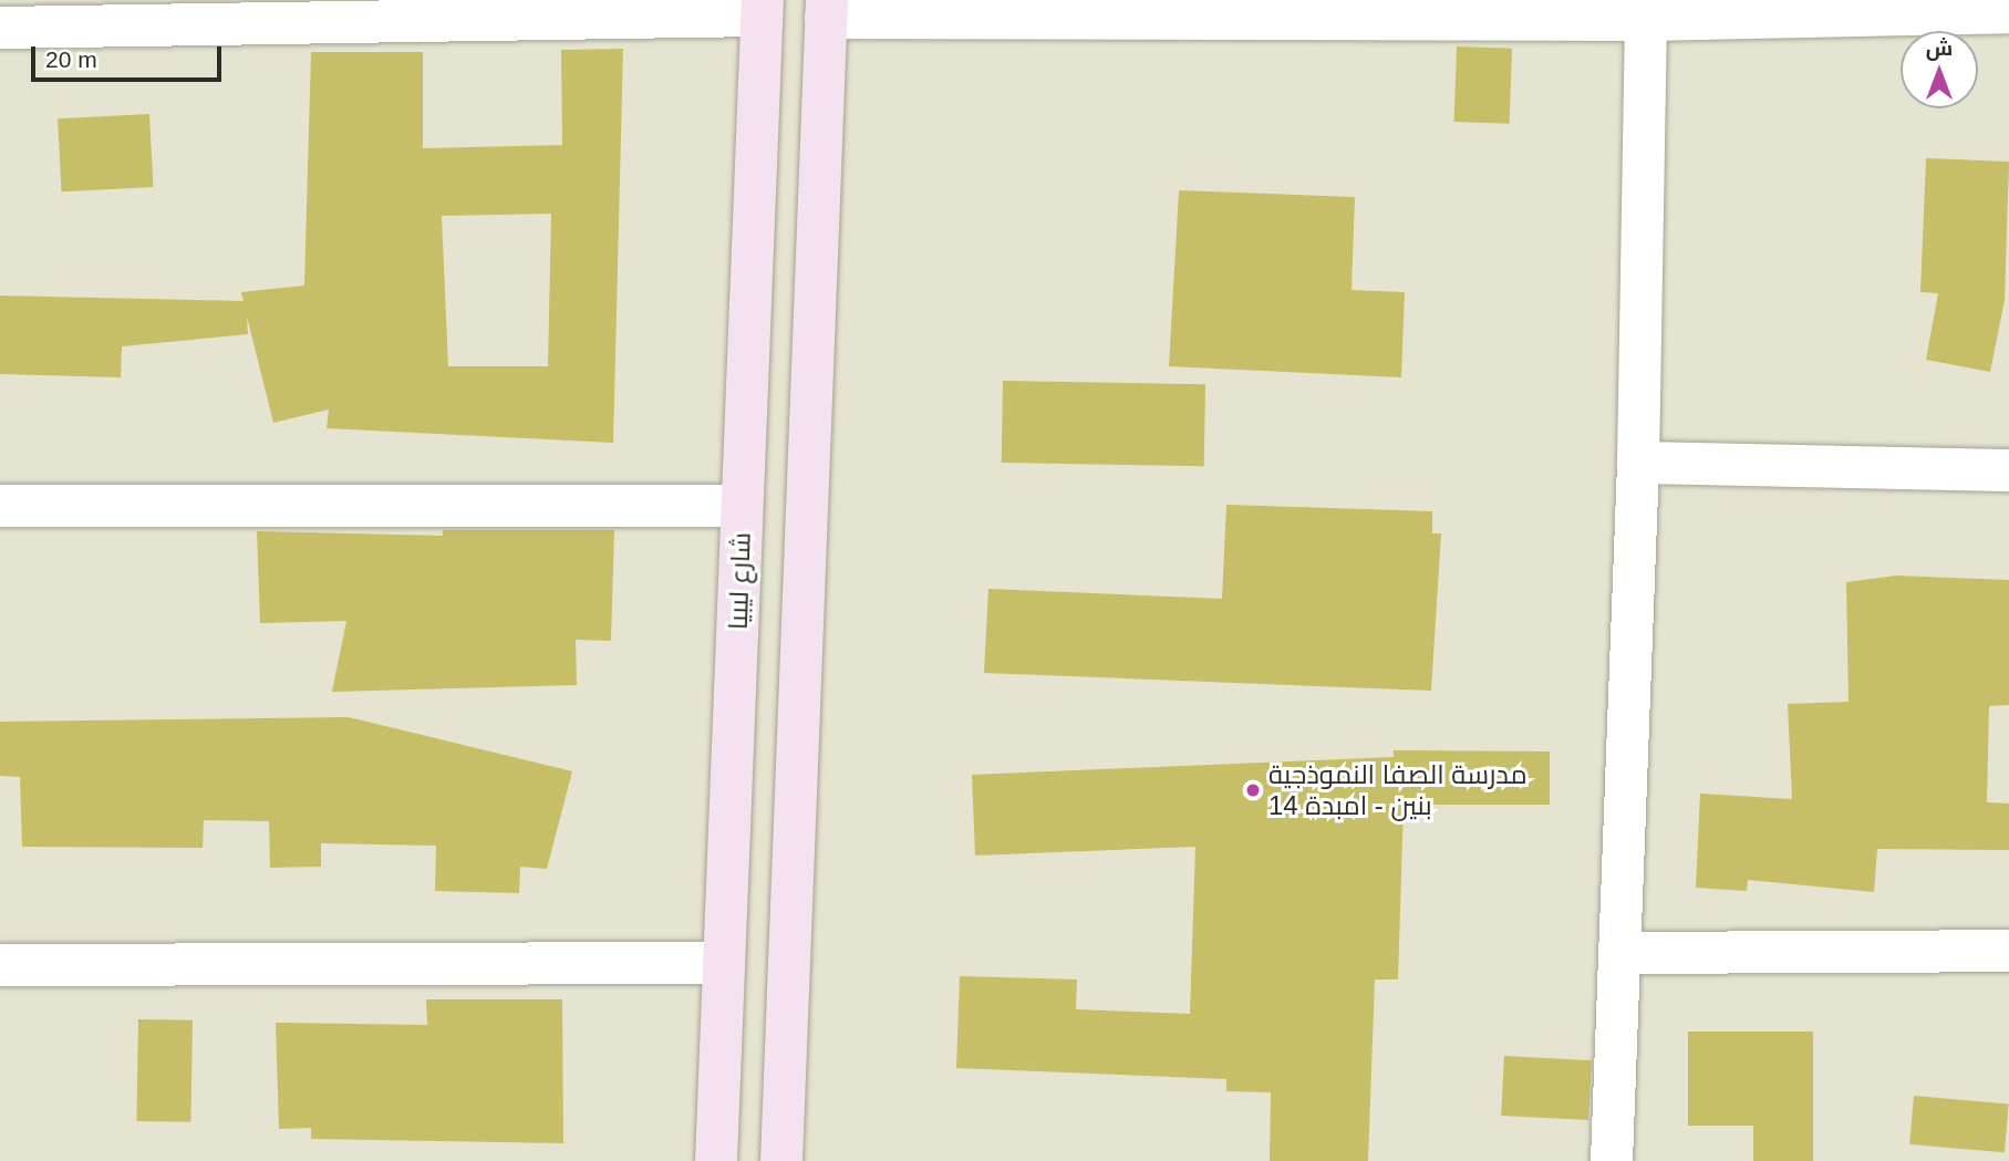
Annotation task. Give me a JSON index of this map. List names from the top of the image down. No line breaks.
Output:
{"streets":{"main road":["شارع ليبيا"]},"places":["مدرسة الصفا النموذجية بنين - امبدة 14"],"scale_bar":"20 m","north":"top"}
